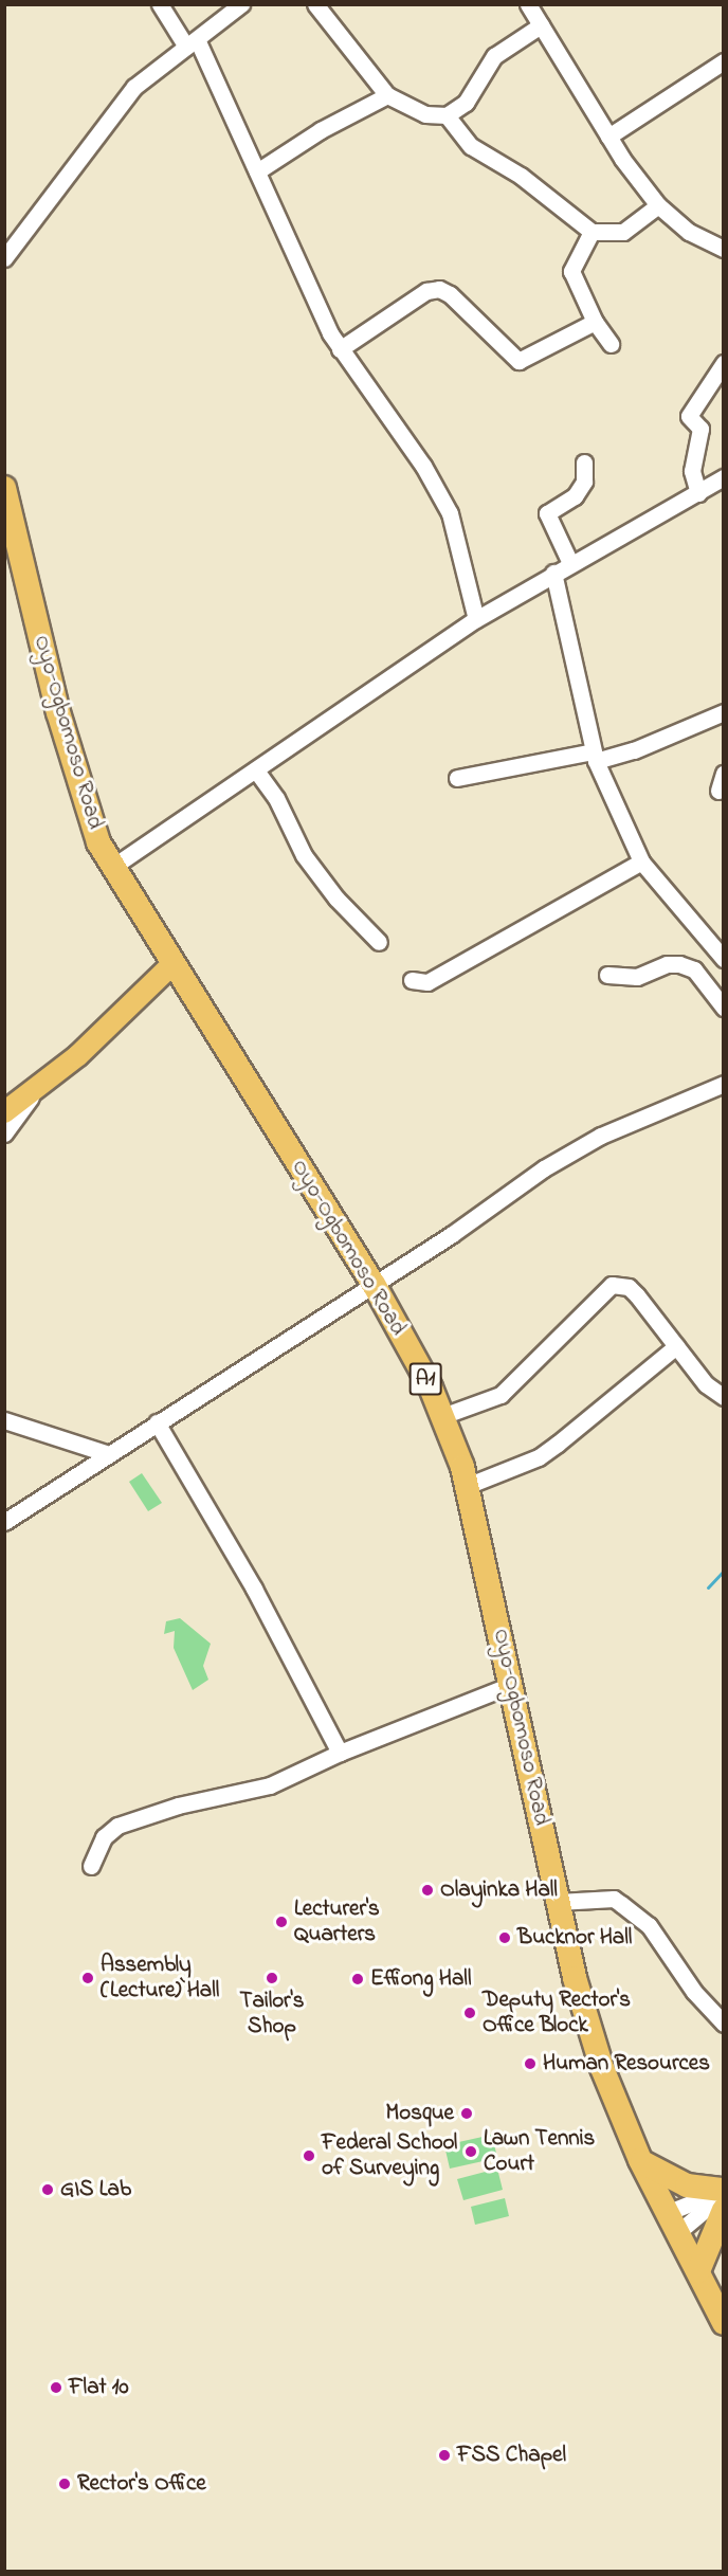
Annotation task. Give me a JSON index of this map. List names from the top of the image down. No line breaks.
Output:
{"streets":{"highway":["Oyo-Ogbomoso Road","A1"]},"places":["Olayinka Hall","Lecturer's Quarters","Bucknor Hall","Assembly (Lecture) Hall","Tailor's Shop","Effiong Hall","Deputy Rector's Office Block","Human Resources","Mosque","Lawn Tennis Court","Federal School of Surveying","GIS Lab","Flat 10","FSS Chapel","Rector's Office"]}
